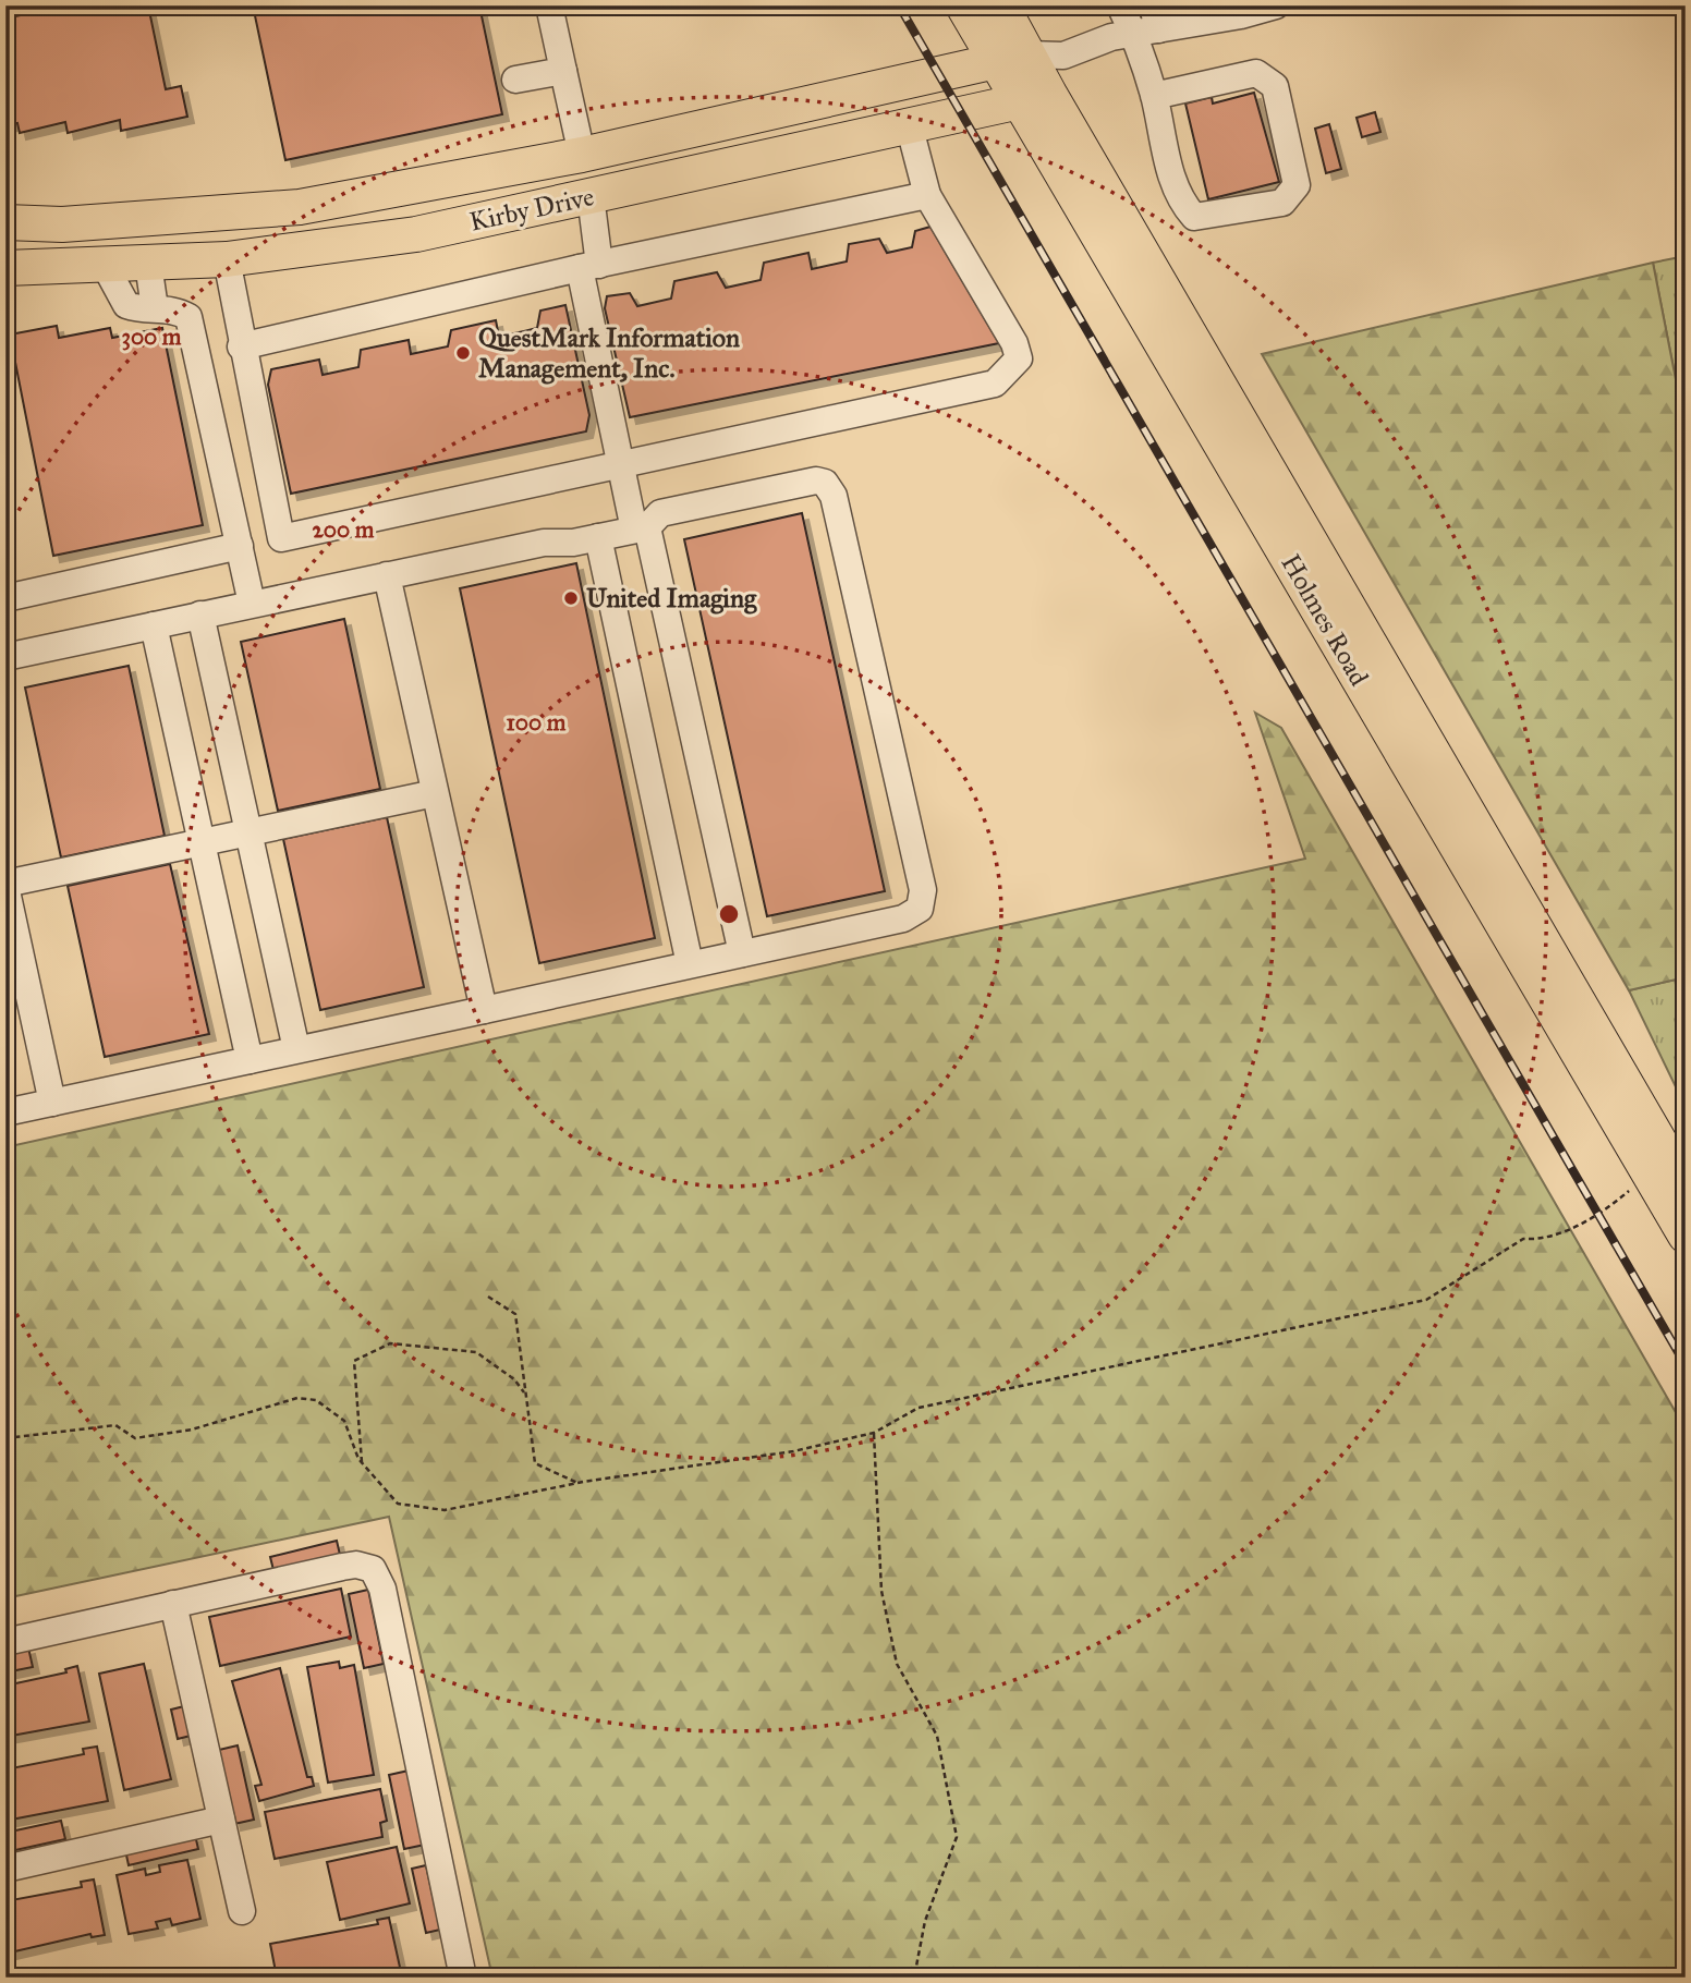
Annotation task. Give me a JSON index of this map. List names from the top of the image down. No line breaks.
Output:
{"streets":{"main road":["Kirby Drive","Holmes Road"]},"crossings":[["Kirby Drive","Holmes Road"]],"places":["QuestMark Information Management, Inc.","United Imaging"],"rings":["300 m","200 m","100 m"]}
